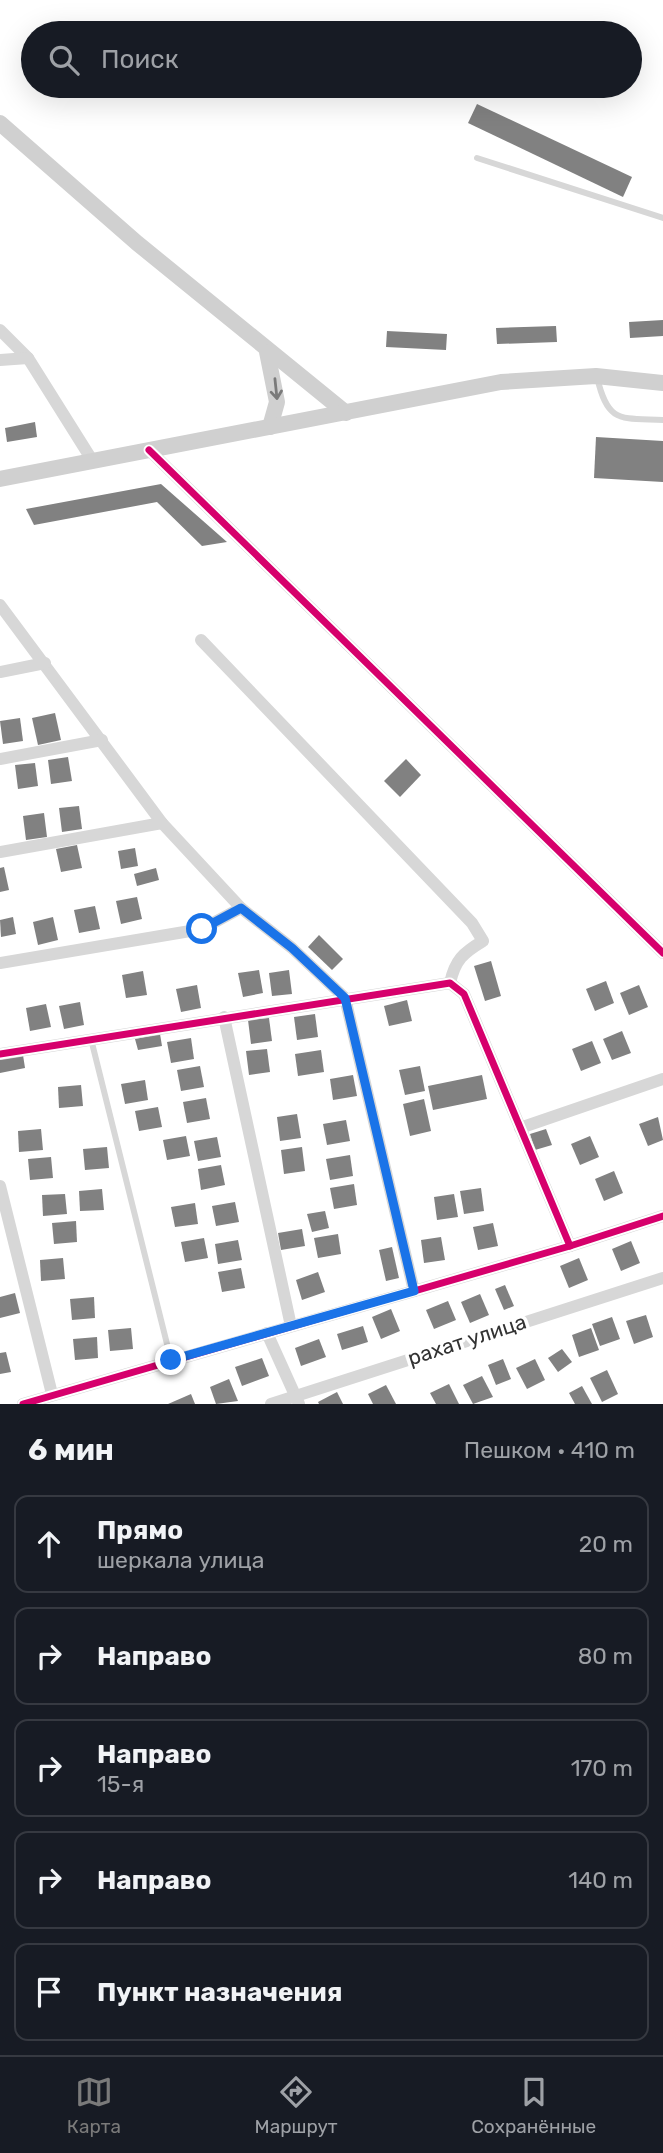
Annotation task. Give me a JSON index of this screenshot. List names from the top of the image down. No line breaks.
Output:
{"streets":{"street":["рахат улица"]},"page":{"search":"Поиск","heading":["6 мин","Пешком · 410 m"],"list":[["Прямо","шеркала улица","20 m"],["Направо","80 m"],["Направо","15-я","170 m"],["Направо","140 m"],"Пункт назначения"],"nav":["Карта","Маршрут","Сохранённые"]}}
